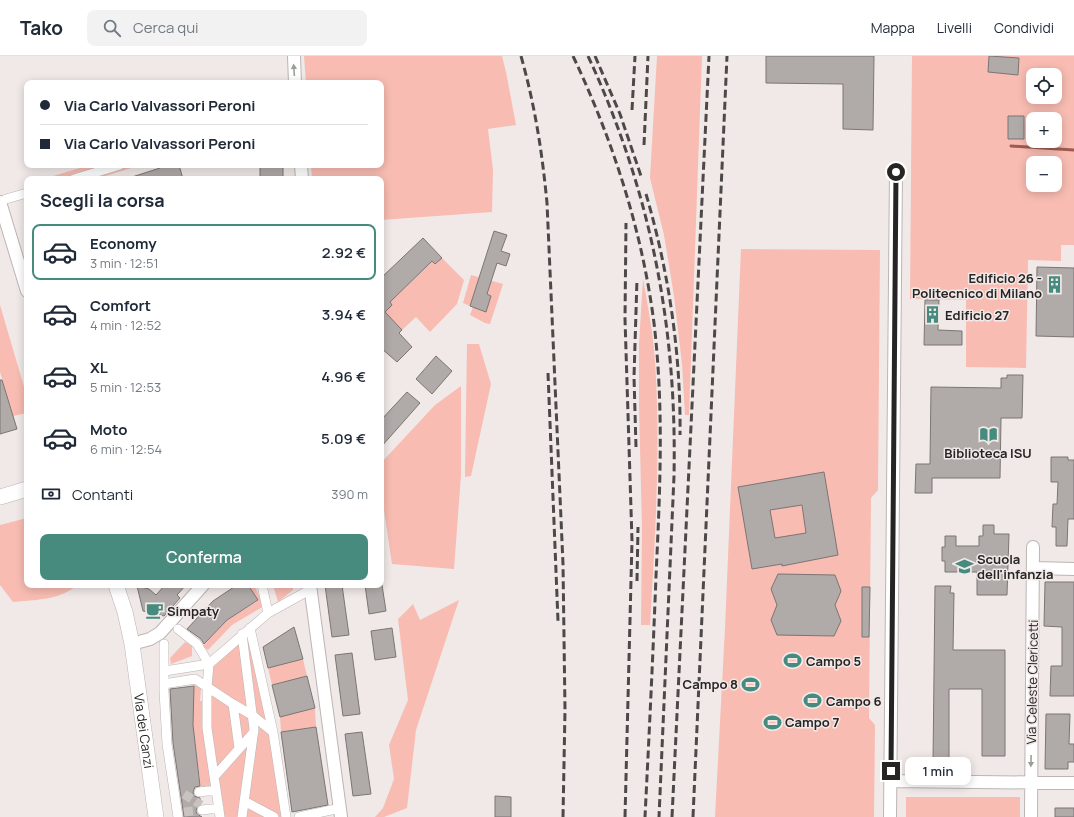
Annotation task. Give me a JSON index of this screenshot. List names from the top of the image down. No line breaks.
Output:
{"streets":{"street":["Via Celeste Clericetti","Via dei Canzi"]},"one_way":["Via Celeste Clericetti"],"places":{"building":["Edificio 26 - Politecnico di Milano","Edificio 27"],"library":["Biblioteca ISU"],"school or university":["Scuola dell'infanzia"],"cafe":["Simpaty"],"sports":["Campo 5","Campo 8","Campo 6","Campo 7"]},"page":{"header":"Tako","search":"Cerca qui","nav":["Mappa","Livelli","Condividi"],"map_buttons":["+","−"],"banner":["Via Carlo Valvassori Peroni","Via Carlo Valvassori Peroni"],"heading":"Scegli la corsa","list":[{"name":"Economy","note":"3 min · 12:51","value":"2.92 €"},{"name":"Comfort","note":"4 min · 12:52","value":"3.94 €"},{"name":"XL","note":"5 min · 12:53","value":"4.96 €"},{"name":"Moto","note":"6 min · 12:54","value":"5.09 €"}],"pay":["Contanti","390 m"],"buttons":"Conferma","bubble":"1 min"}}
